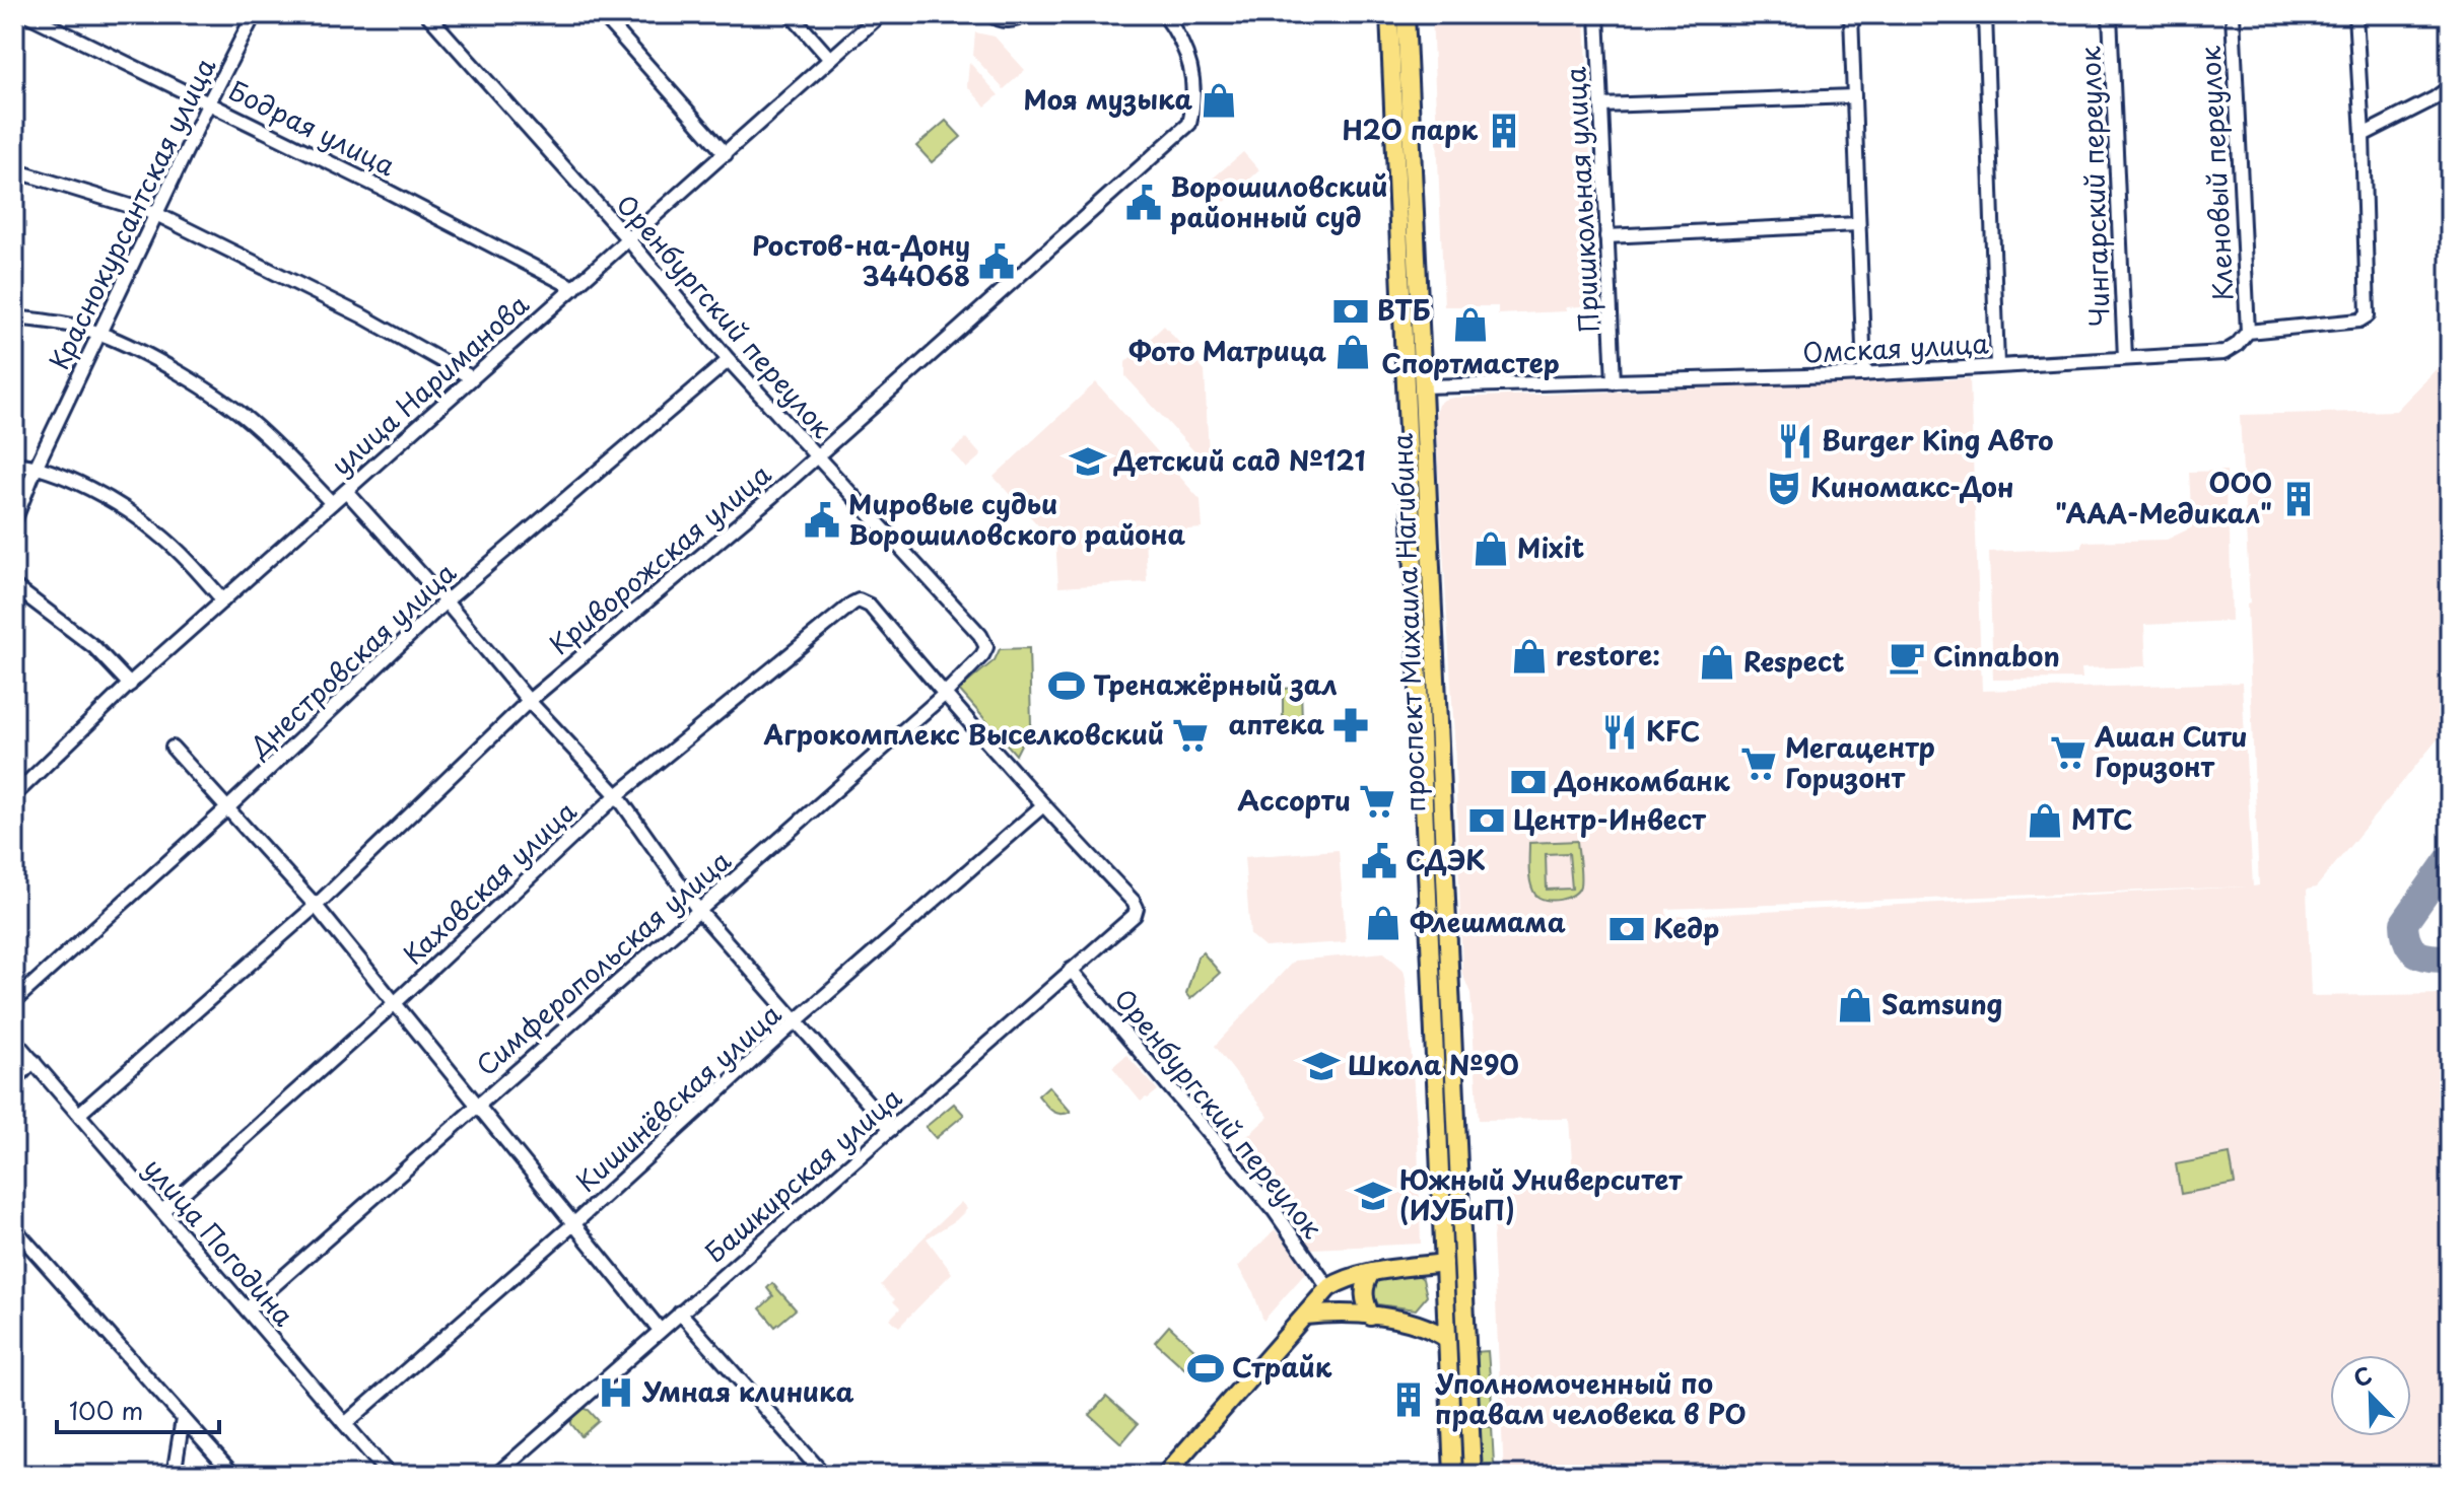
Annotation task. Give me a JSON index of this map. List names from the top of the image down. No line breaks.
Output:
{"streets":{"main road":["проспект Михаила Нагибина"],"street":["Бодрая улица","Кленовый переулок","Чингарский переулок","Пришкольная улица","Краснокурсантская улица","Оренбургский переулок","Омская улица","улица Нариманова","Криворожская улица","Днестровская улица","Каховская улица","Симферопольская улица","Кишинёвская улица","Башкирская улица","улица Погодина"]},"crossings":[["Бодрая улица","Краснокурсантская улица"],["Бодрая улица","улица Нариманова"],["Кленовый переулок","Омская улица"],["Чингарский переулок","Омская улица"],["Пришкольная улица","Омская улица"],["Оренбургский переулок","улица Нариманова"],["Оренбургский переулок","Криворожская улица"],["Оренбургский переулок","Днестровская улица"],["Оренбургский переулок","Симферопольская улица"],["Оренбургский переулок","Башкирская улица"],["Омская улица","проспект Михаила Нагибина"],["Криворожская улица","улица Погодина"],["Каховская улица","Симферопольская улица"],["Каховская улица","улица Погодина"],["Симферопольская улица","улица Погодина"],["Кишинёвская улица","Башкирская улица"],["Кишинёвская улица","улица Погодина"]],"places":{"shop":["Моя музыка","Спортмастер","Фото Матрица","Mixit","restore:","Respect","МТС","Флешмама","Samsung"],"building":["H2O парк","ООО \"ААА-Медикал\"","Уполномоченный по правам человека в РО"],"public building":["Ворошиловский районный суд","Ростов-на-Дону 344068","Мировые судьи Ворошиловского района","СДЭК"],"bank":["ВТБ","Донкомбанк","Центр-Инвест","Кедр"],"restaurant":["Burger King Авто","KFC"],"school or university":["Детский сад №121","Школа №90","Южный Университет (ИУБиП)"],"theatre":["Киномакс-Дон"],"cafe":["Cinnabon"],"sports":["Тренажёрный зал","Страйк"],"pharmacy":["аптека"],"supermarket":["Агрокомплекс Выселковский","Ашан Сити Горизонт","Мегацентр Горизонт","Ассорти"],"hospital":["Умная клиника"]},"scale_bar":"100 m","north":"top left"}
